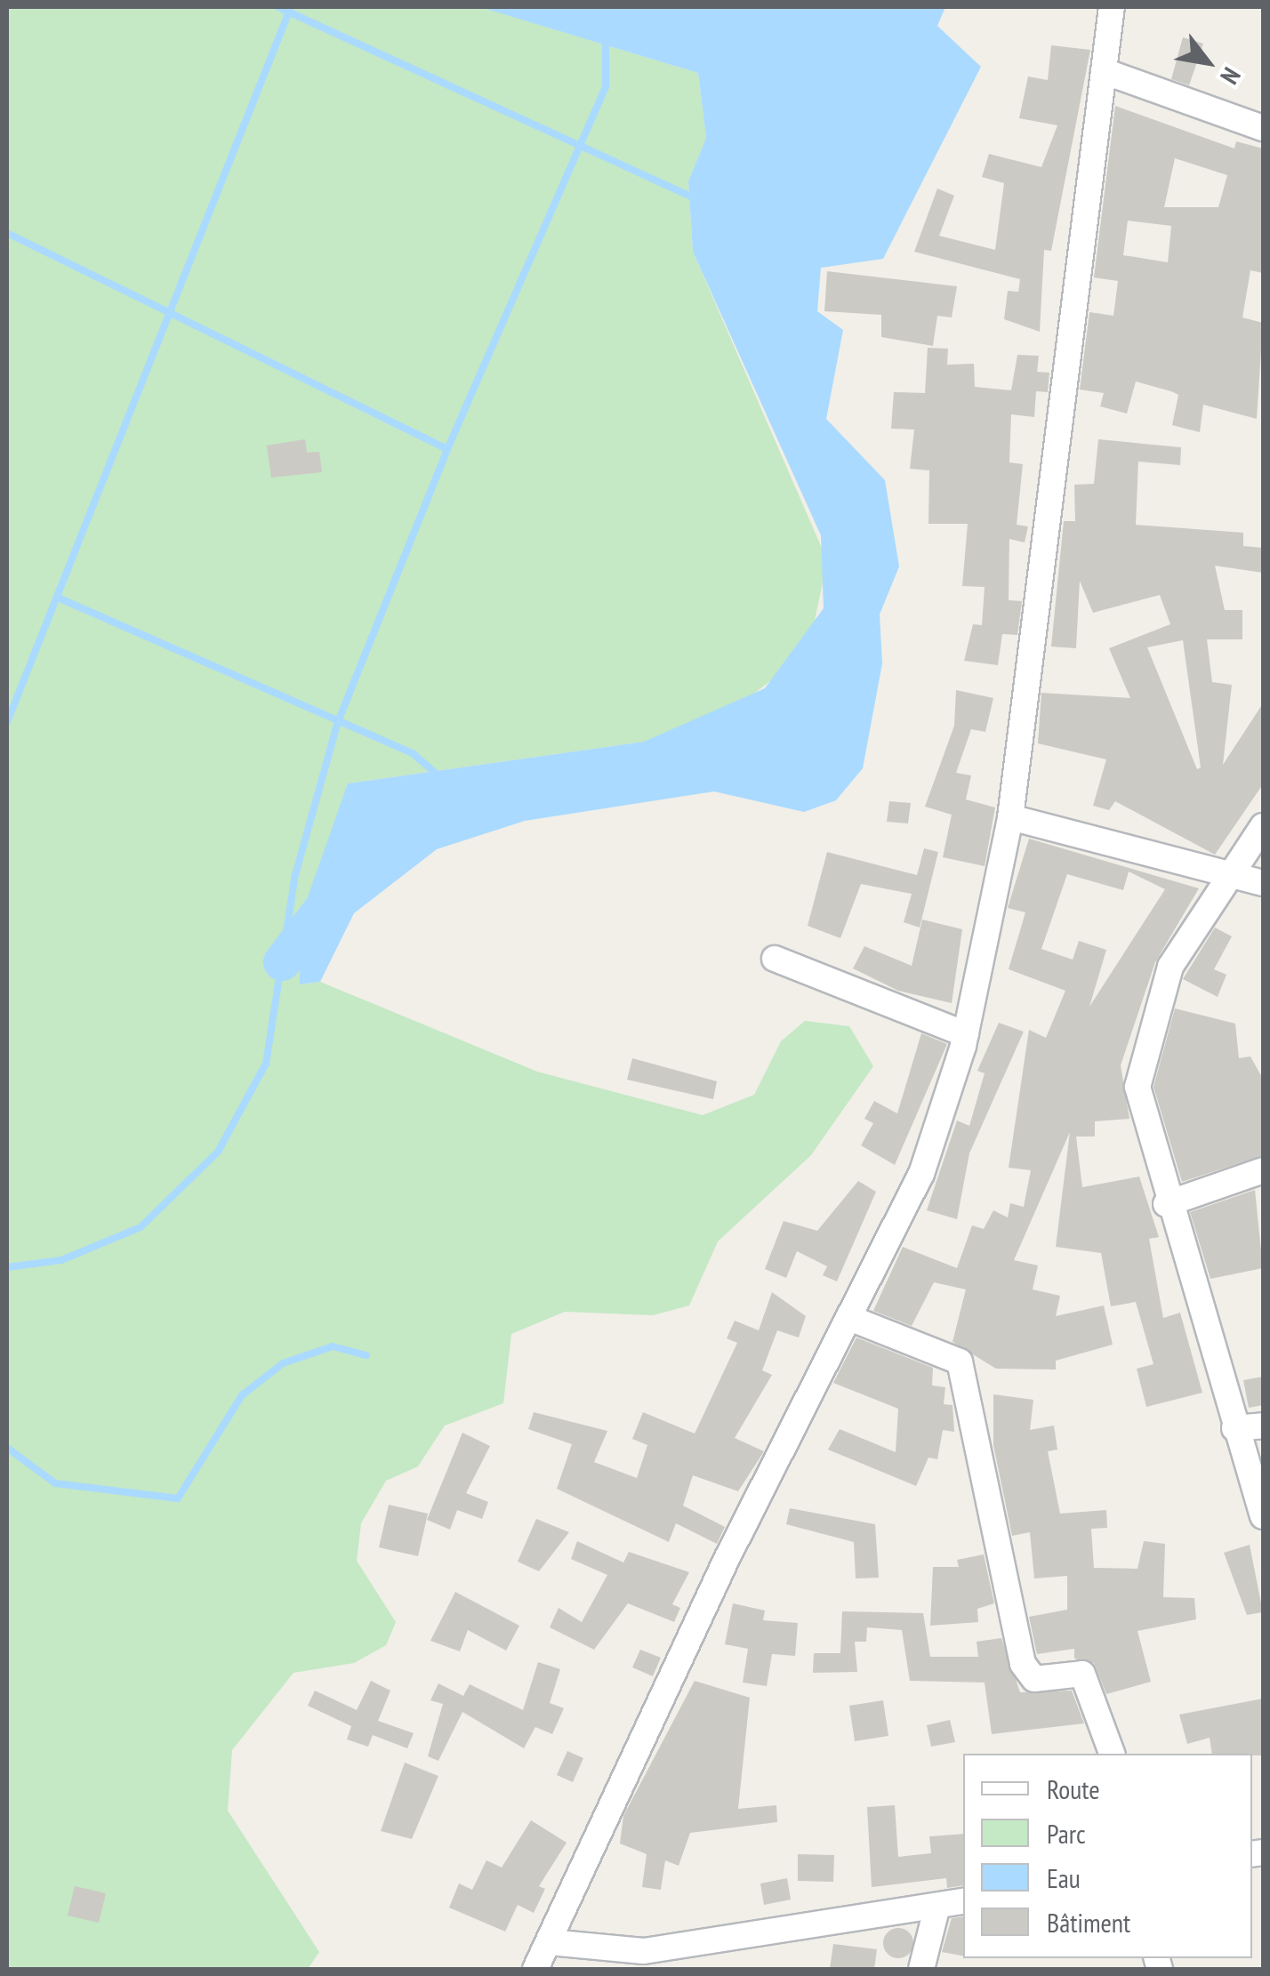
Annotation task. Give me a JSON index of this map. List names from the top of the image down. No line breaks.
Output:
{"legend":["Route","Parc","Eau","Bâtiment"],"north":"bottom right"}
